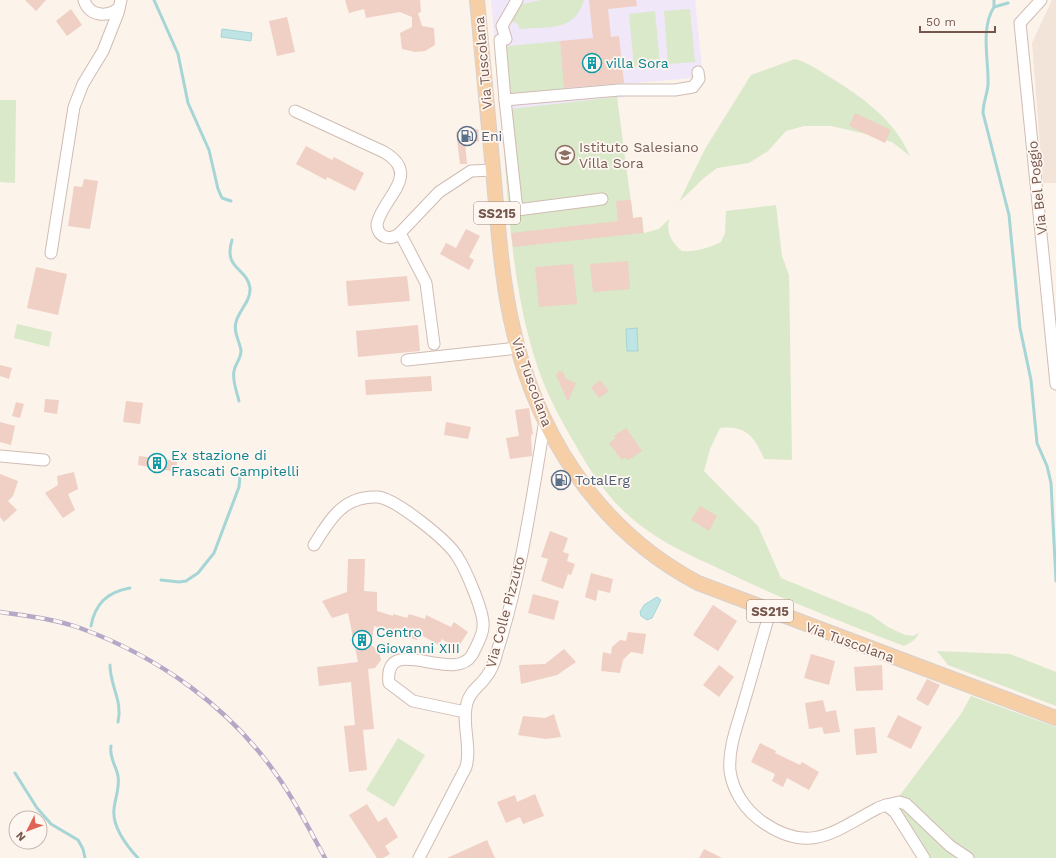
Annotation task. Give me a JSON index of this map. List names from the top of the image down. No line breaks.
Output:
{"streets":{"main road":["Via Tuscolana","SS215"],"street":["Via Bel Poggio","Via Colle Pizzuto"]},"crossings":[["Via Tuscolana","Via Colle Pizzuto"]],"places":{"building":["villa Sora","Ex stazione di Frascati Campitelli","Centro Giovanni XIII"],"fuel station":["Eni","TotalErg"],"school or university":["Istituto Salesiano Villa Sora"]},"scale_bar":"50 m","north":"bottom left"}
